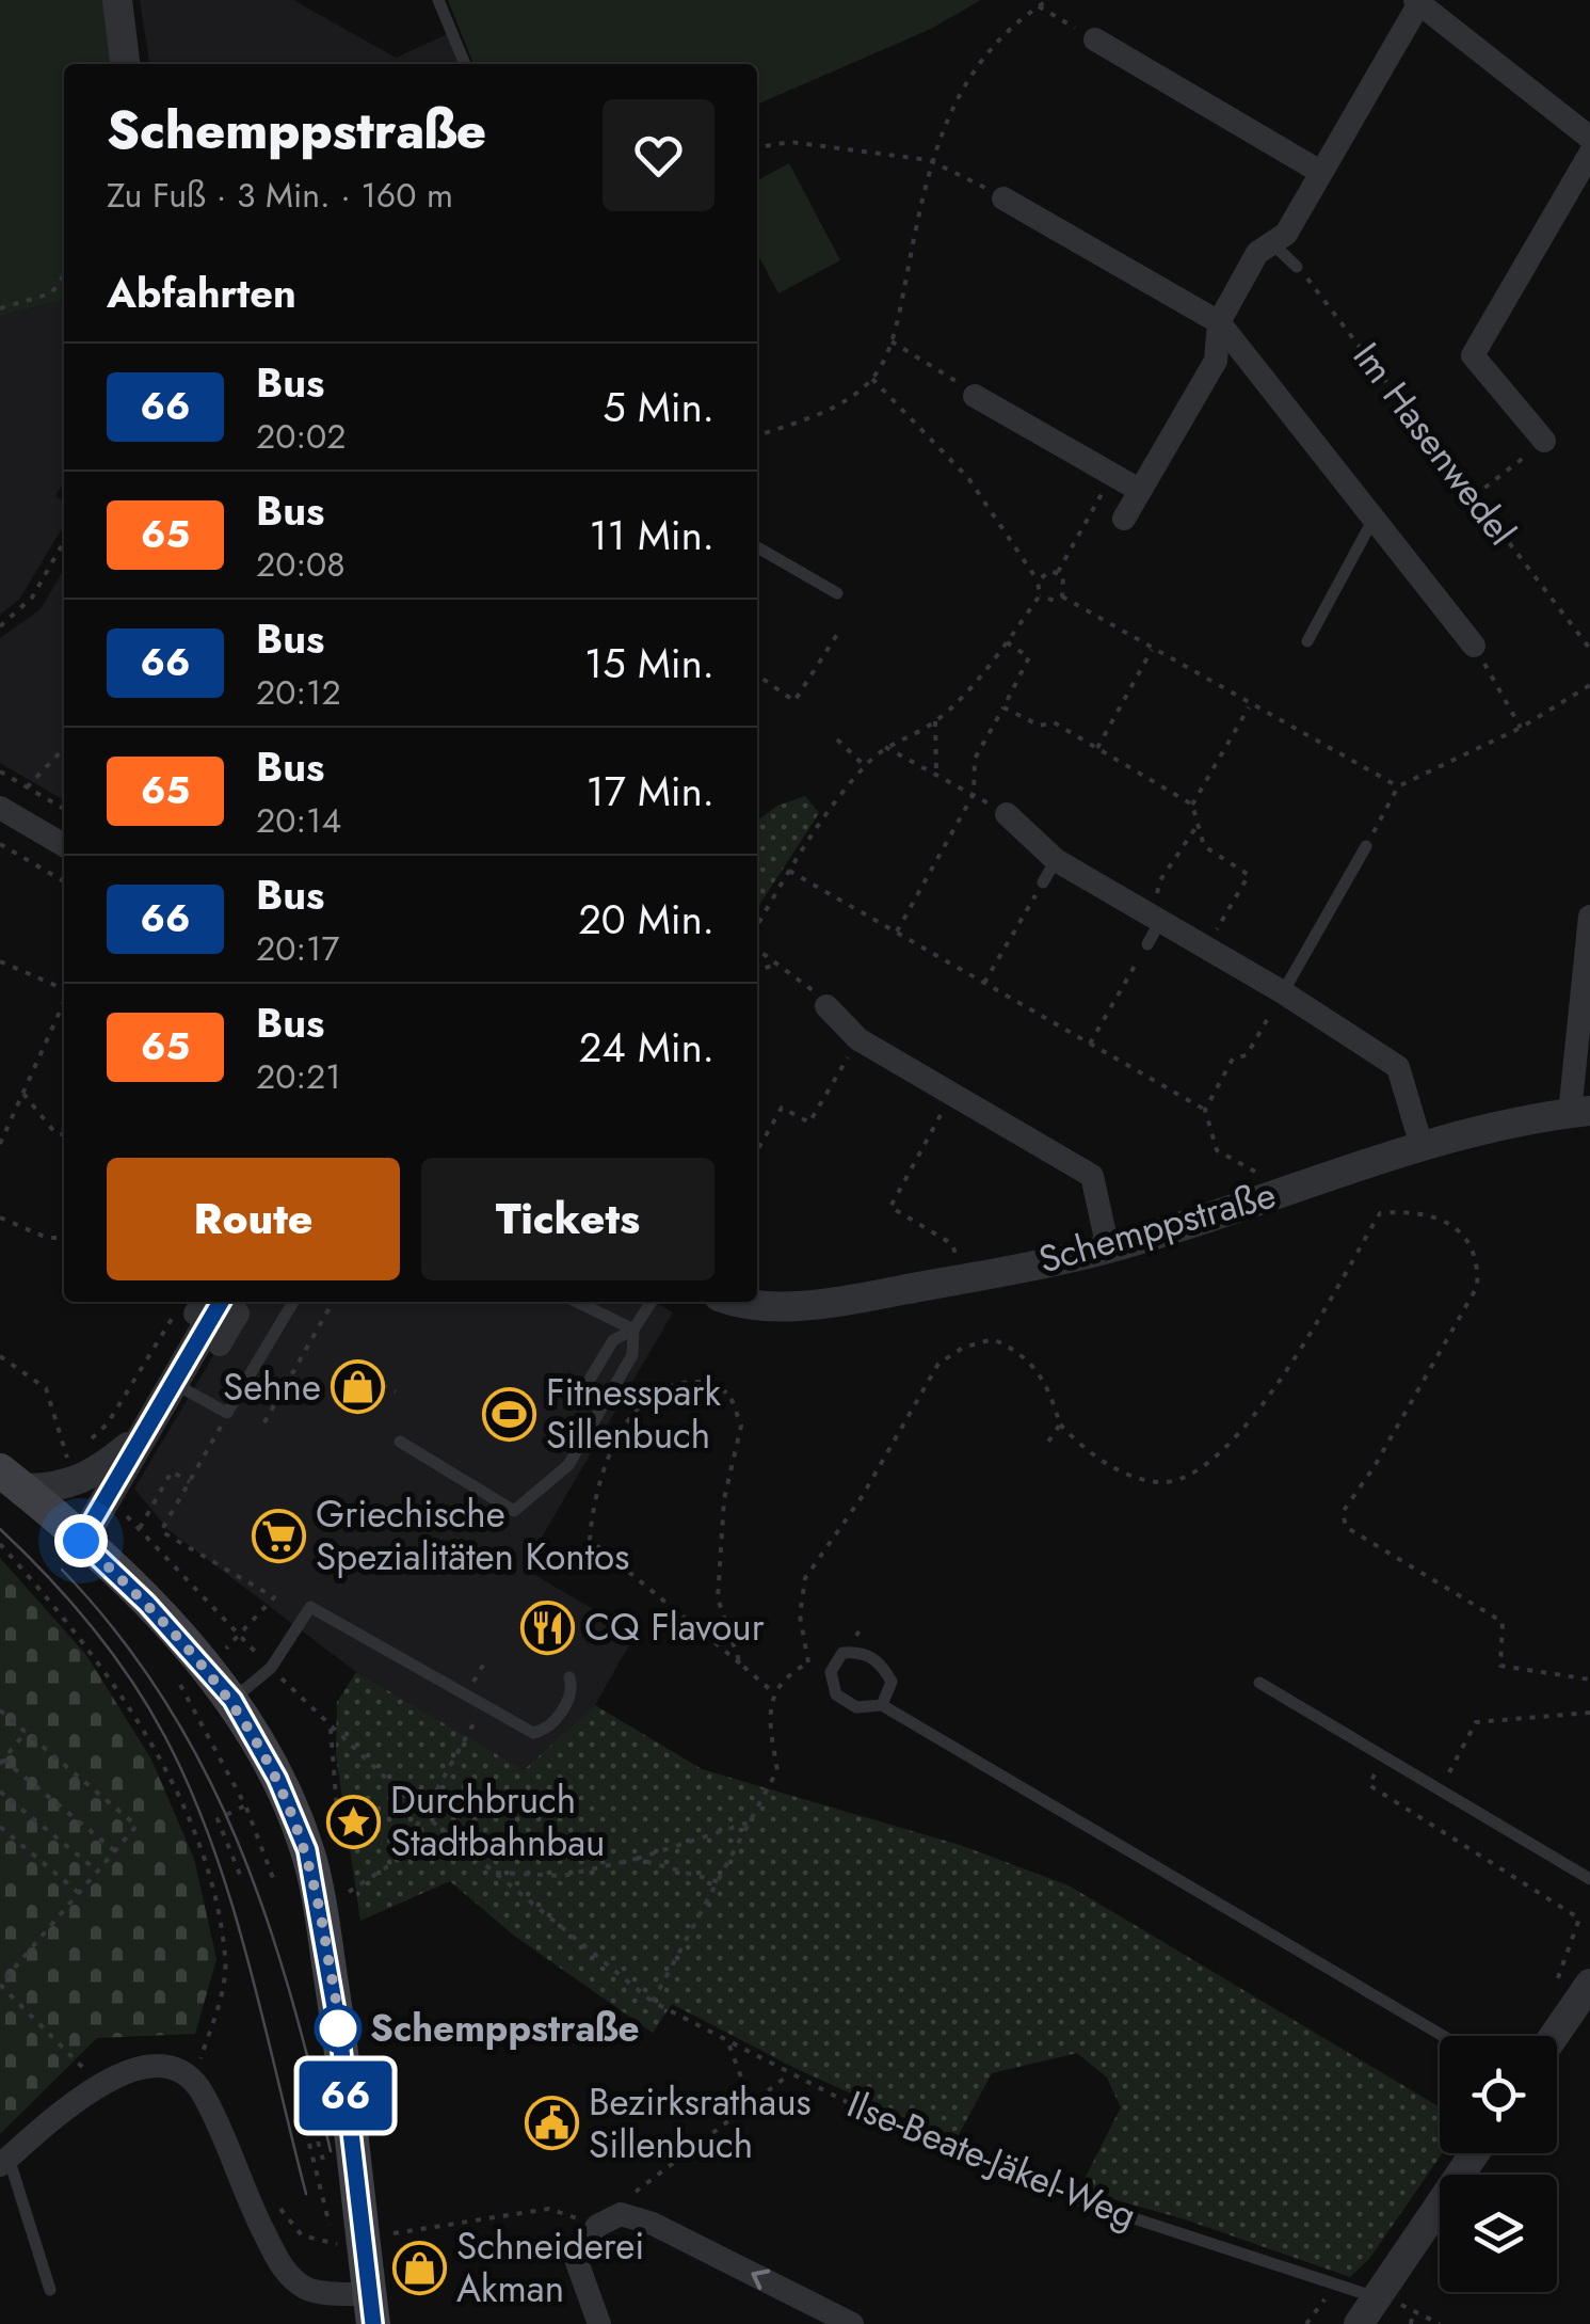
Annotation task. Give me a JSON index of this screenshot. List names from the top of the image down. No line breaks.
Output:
{"streets":{"street":["Schemppstraße"],"lane":["Ilse-Beate-Jäkel-Weg"],"path":["Im Hasenwedel"]},"places":{"shop":["Sehne","Schneiderei Akman"],"sports":["Fitnesspark Sillenbuch"],"supermarket":["Griechische Spezialitäten Kontos"],"restaurant":["CQ Flavour"],"place":["Durchbruch Stadtbahnbau"],"other":["Schemppstraße"],"public building":["Bezirksrathaus Sillenbuch"]},"lines":["bus line 66"],"page":{"on_map":"66","heading":[["Schemppstraße","Zu Fuß · 3 Min. · 160 m"],"Abfahrten"],"list":[{"mark":"66","name":"Bus","note":"20:02","value":"5 Min."},{"mark":"65","name":"Bus","note":"20:08","value":"11 Min."},{"mark":"66","name":"Bus","note":"20:12","value":"15 Min."},{"mark":"65","name":"Bus","note":"20:14","value":"17 Min."},{"mark":"66","name":"Bus","note":"20:17","value":"20 Min."},{"mark":"65","name":"Bus","note":"20:21","value":"24 Min."}],"buttons":["Route","Tickets"]}}
